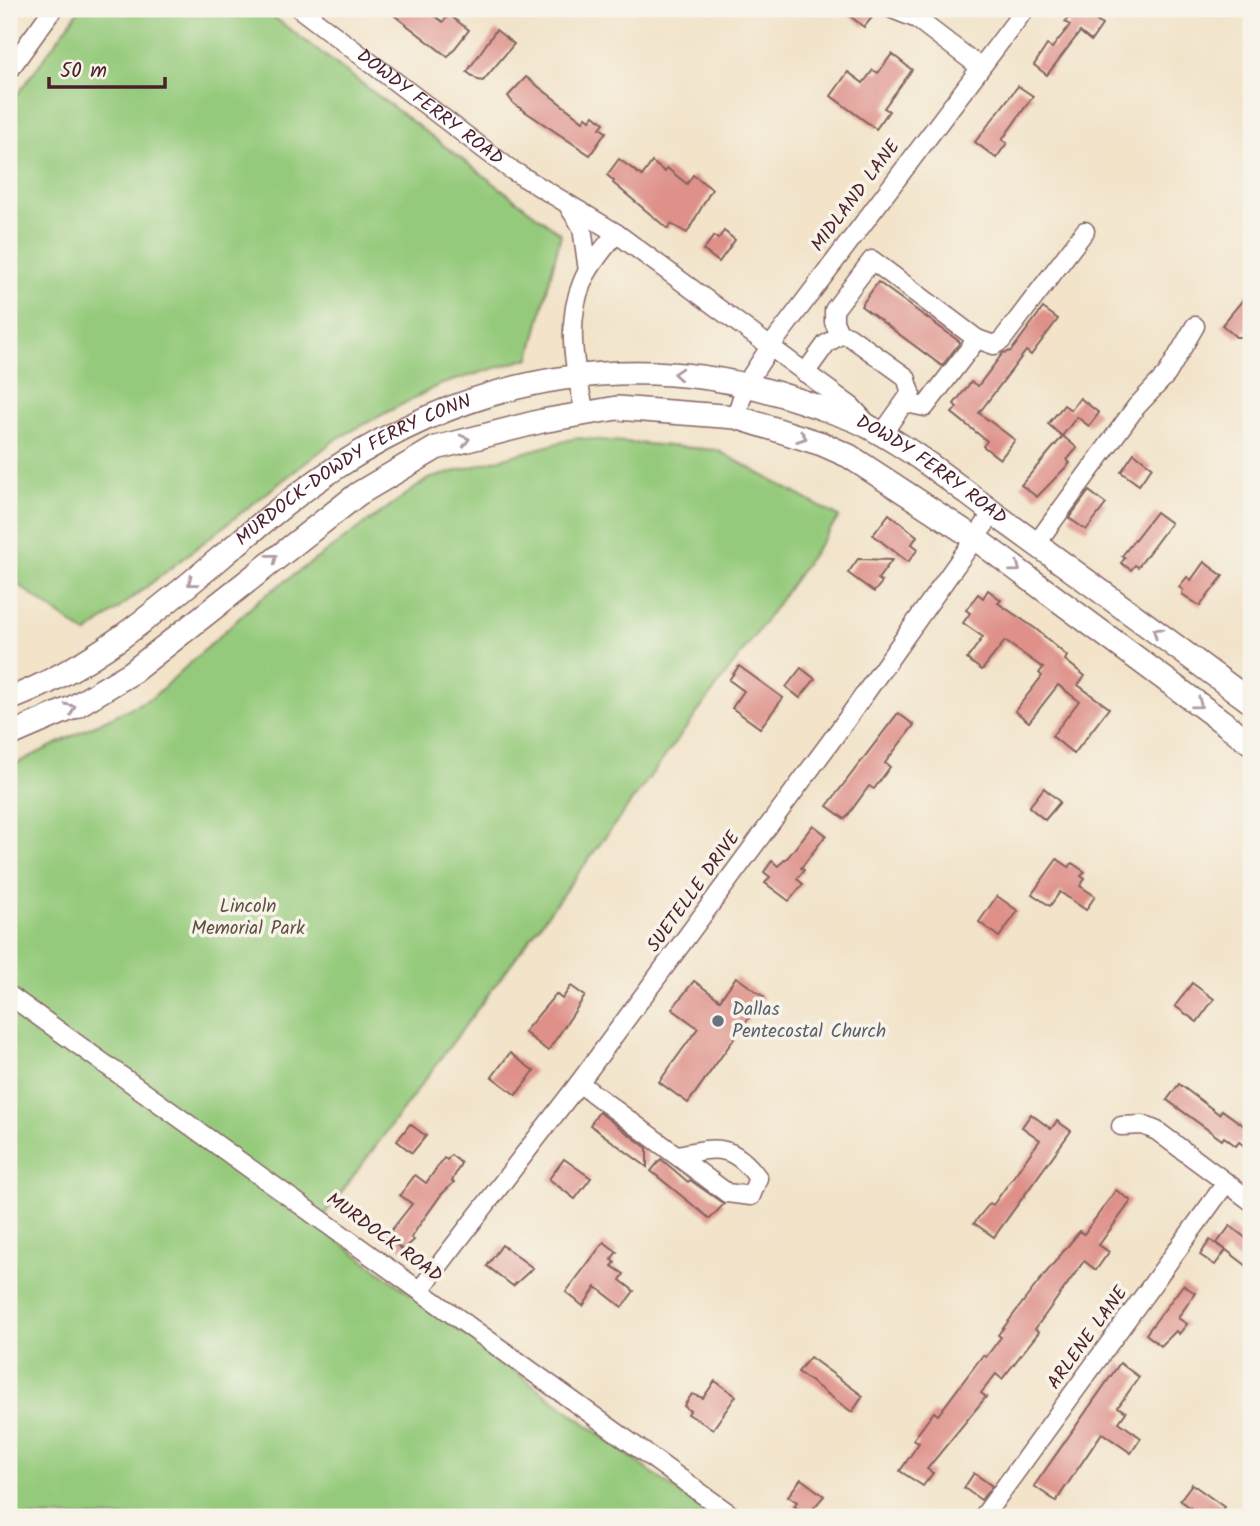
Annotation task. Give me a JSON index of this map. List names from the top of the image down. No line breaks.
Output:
{"streets":{"main road":["DOWDY FERRY ROAD","MURDOCK-DOWDY FERRY CONN"],"street":["MIDLAND LANE","SUETELLE DRIVE","MURDOCK ROAD","ARLENE LANE"]},"crossings":[["DOWDY FERRY ROAD","MIDLAND LANE"],["DOWDY FERRY ROAD","MURDOCK-DOWDY FERRY CONN"],["DOWDY FERRY ROAD","SUETELLE DRIVE"],["MIDLAND LANE","MURDOCK-DOWDY FERRY CONN"],["SUETELLE DRIVE","MURDOCK ROAD"]],"parks":["Lincoln Memorial Park"],"places":["Dallas Pentecostal Church"],"scale_bar":"50 m"}
